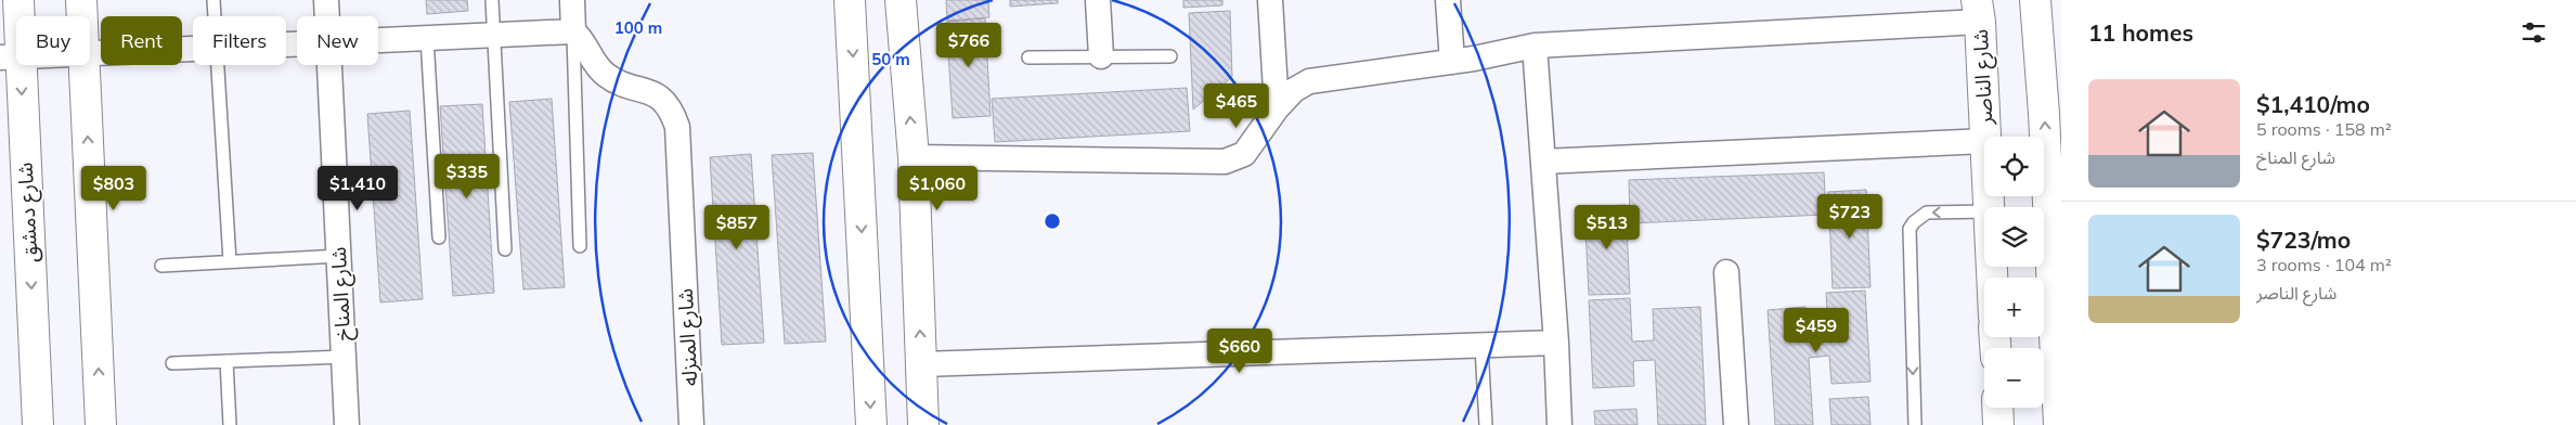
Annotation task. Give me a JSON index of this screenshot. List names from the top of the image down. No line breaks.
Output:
{"streets":{"street":["شارع الناصر","شارع دمشق","شارع المناخ","شارع المنزله"]},"page":{"heading":"11 homes","chip":["Buy","Rent","Filters","New"],"price":["$766","$465","$335","$803","$1,410","$1,060","$723","$857","$513","$459","$660"],"list":[{"name":"$1,410/mo","note":"5 rooms · 158 m² · شارع المناخ"},{"name":"$723/mo","note":"3 rooms · 104 m² · شارع الناصر"}],"map_buttons":["+","−"]},"rings":["100 m","50 m"]}
